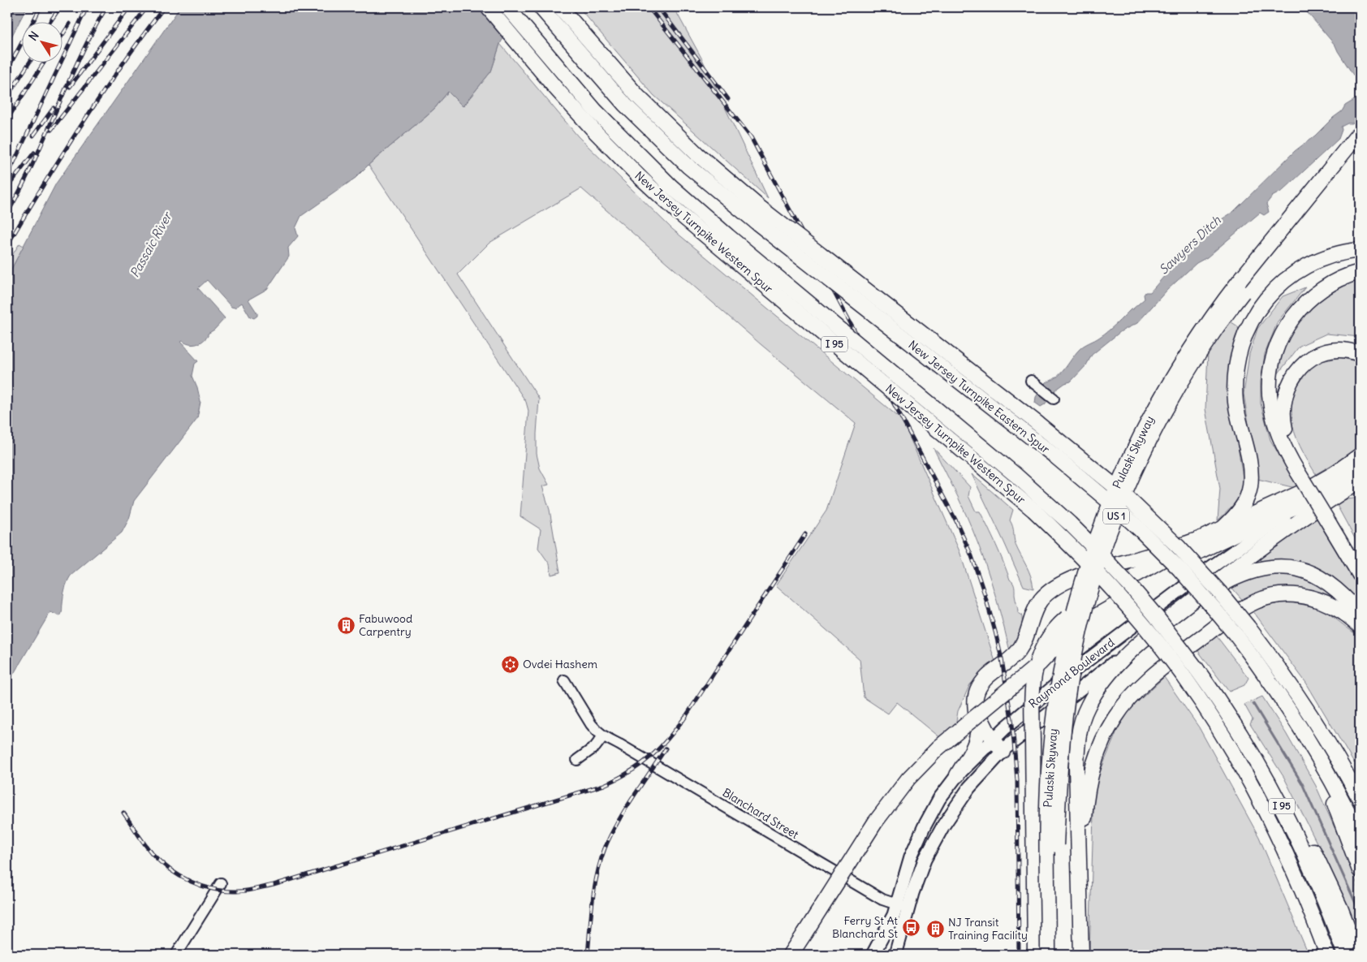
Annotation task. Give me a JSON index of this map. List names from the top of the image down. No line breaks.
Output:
{"streets":{"highway":["New Jersey Turnpike Western Spur","I 95","New Jersey Turnpike Eastern Spur","Pulaski Skyway","US 1","Raymond Boulevard"],"street":["Blanchard Street"]},"crossings":[["Raymond Boulevard","Blanchard Street"]],"water":["Passaic River","Sawyers Ditch"],"places":{"building":["Fabuwood Carpentry","NJ Transit Training Facility"],"synagogue":["Ovdei Hashem"],"bus stop":["Ferry St At Blanchard St"]},"north":"top left"}
